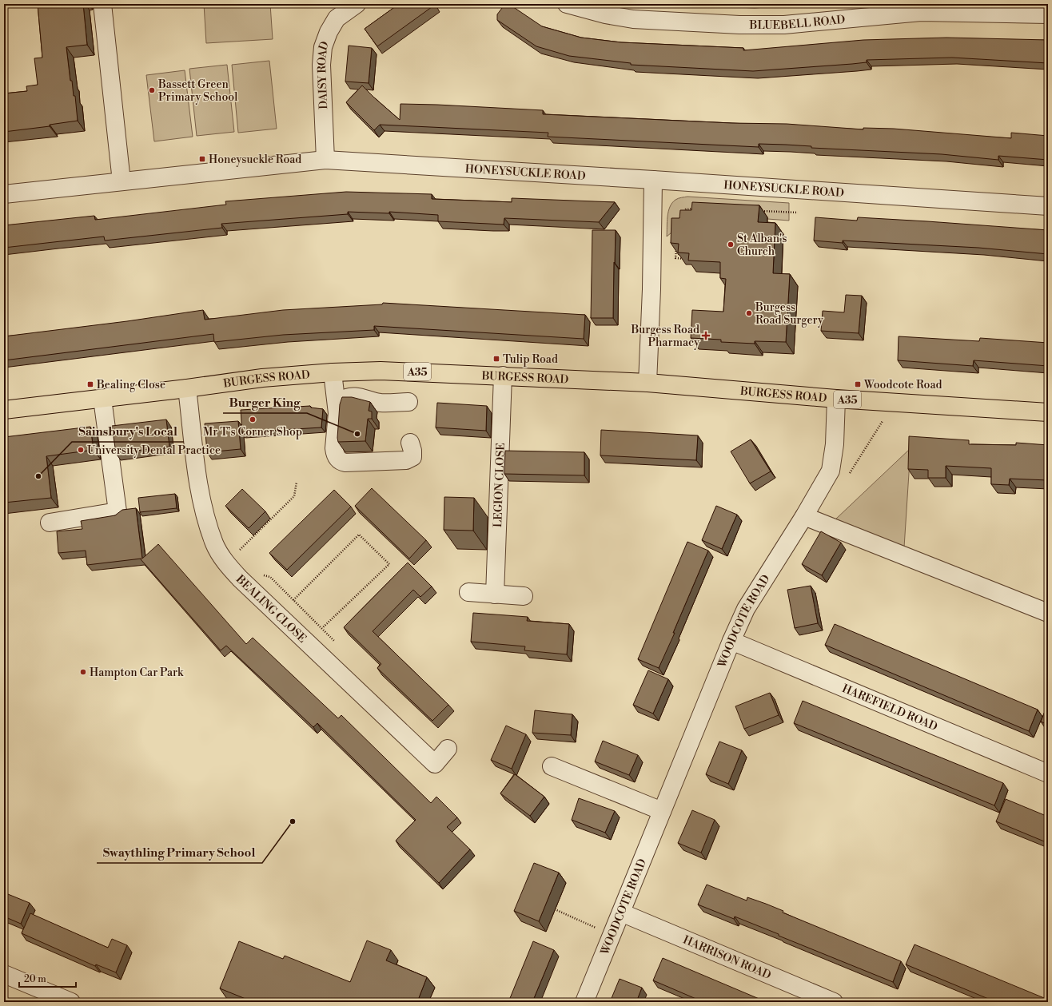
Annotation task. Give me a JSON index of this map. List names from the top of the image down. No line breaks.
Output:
{"streets":{"main road":["A35","BURGESS ROAD"],"street":["BLUEBELL ROAD","DAISY ROAD","HONEYSUCKLE ROAD","LEGION CLOSE","BEALING CLOSE","WOODCOTE ROAD","HAREFIELD ROAD","HARRISON ROAD"]},"crossings":[["DAISY ROAD","HONEYSUCKLE ROAD"],["BURGESS ROAD","LEGION CLOSE"],["BURGESS ROAD","BEALING CLOSE"],["BURGESS ROAD","WOODCOTE ROAD"],["WOODCOTE ROAD","HAREFIELD ROAD"],["WOODCOTE ROAD","HARRISON ROAD"]],"places":{"other":["Bassett Green Primary School","St Alban's Church","Burgess Road Surgery","Mr T’s Corner Shop","Burger King","University Dental Practice","Sainsbury's Local","Hampton Car Park","Swaythling Primary School"],"transit":["Honeysuckle Road","Tulip Road","Bealing Close","Woodcote Road"],"health":["Burgess Road Pharmacy"]},"scale_bar":"20 m"}
